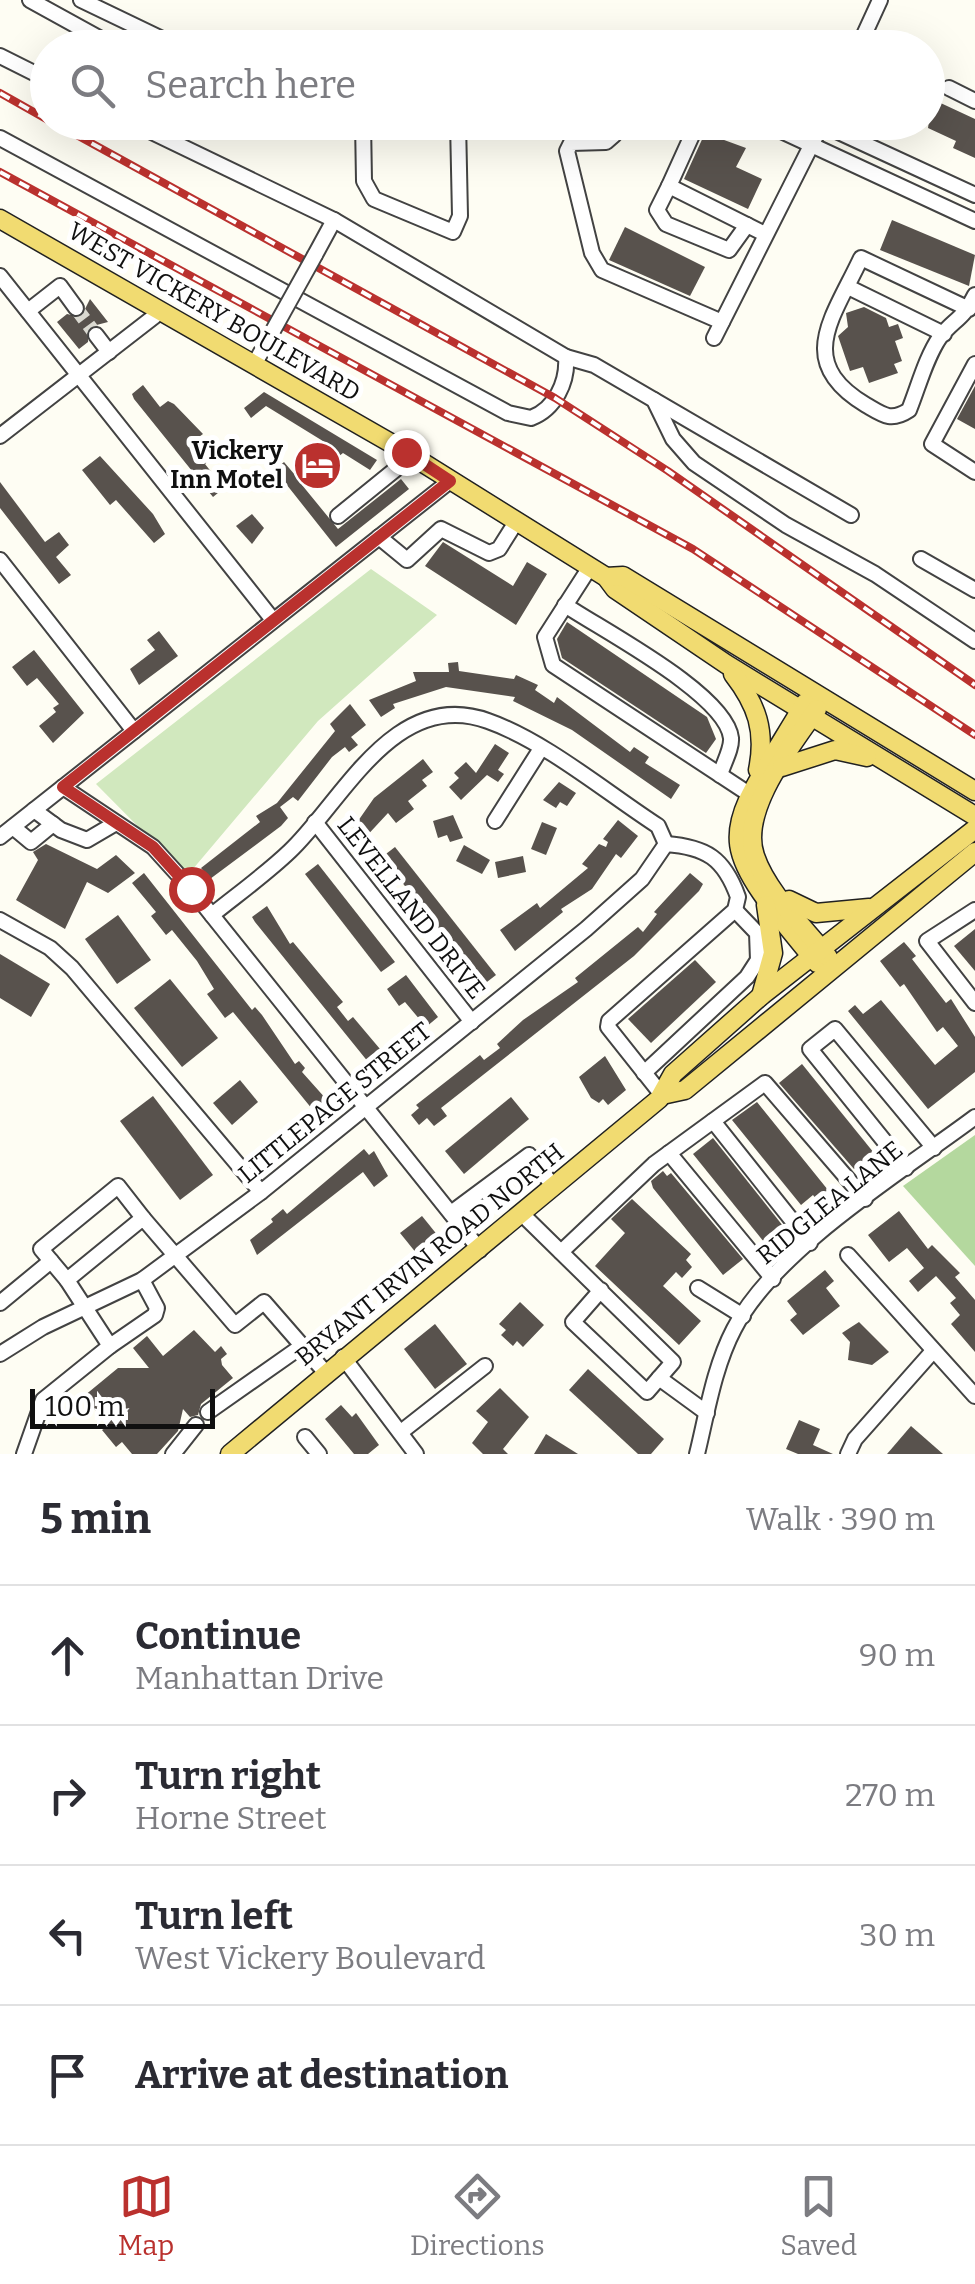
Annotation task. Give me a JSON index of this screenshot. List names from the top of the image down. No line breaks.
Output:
{"streets":{"main road":["WEST VICKERY BOULEVARD","BRYANT IRVIN ROAD NORTH"],"street":["LEVELLAND DRIVE","LITTLEPAGE STREET","RIDGLEA LANE"]},"crossings":[["LEVELLAND DRIVE","LITTLEPAGE STREET"]],"places":{"hotel":["Vickery Inn Motel"]},"scale_bar":"100 m","page":{"search":"Search here","scale":"100 m","heading":["5 min","Walk · 390 m"],"list":[["Continue","Manhattan Drive","90 m"],["Turn right","Horne Street","270 m"],["Turn left","West Vickery Boulevard","30 m"],"Arrive at destination"],"nav":["Map","Directions","Saved"]}}
